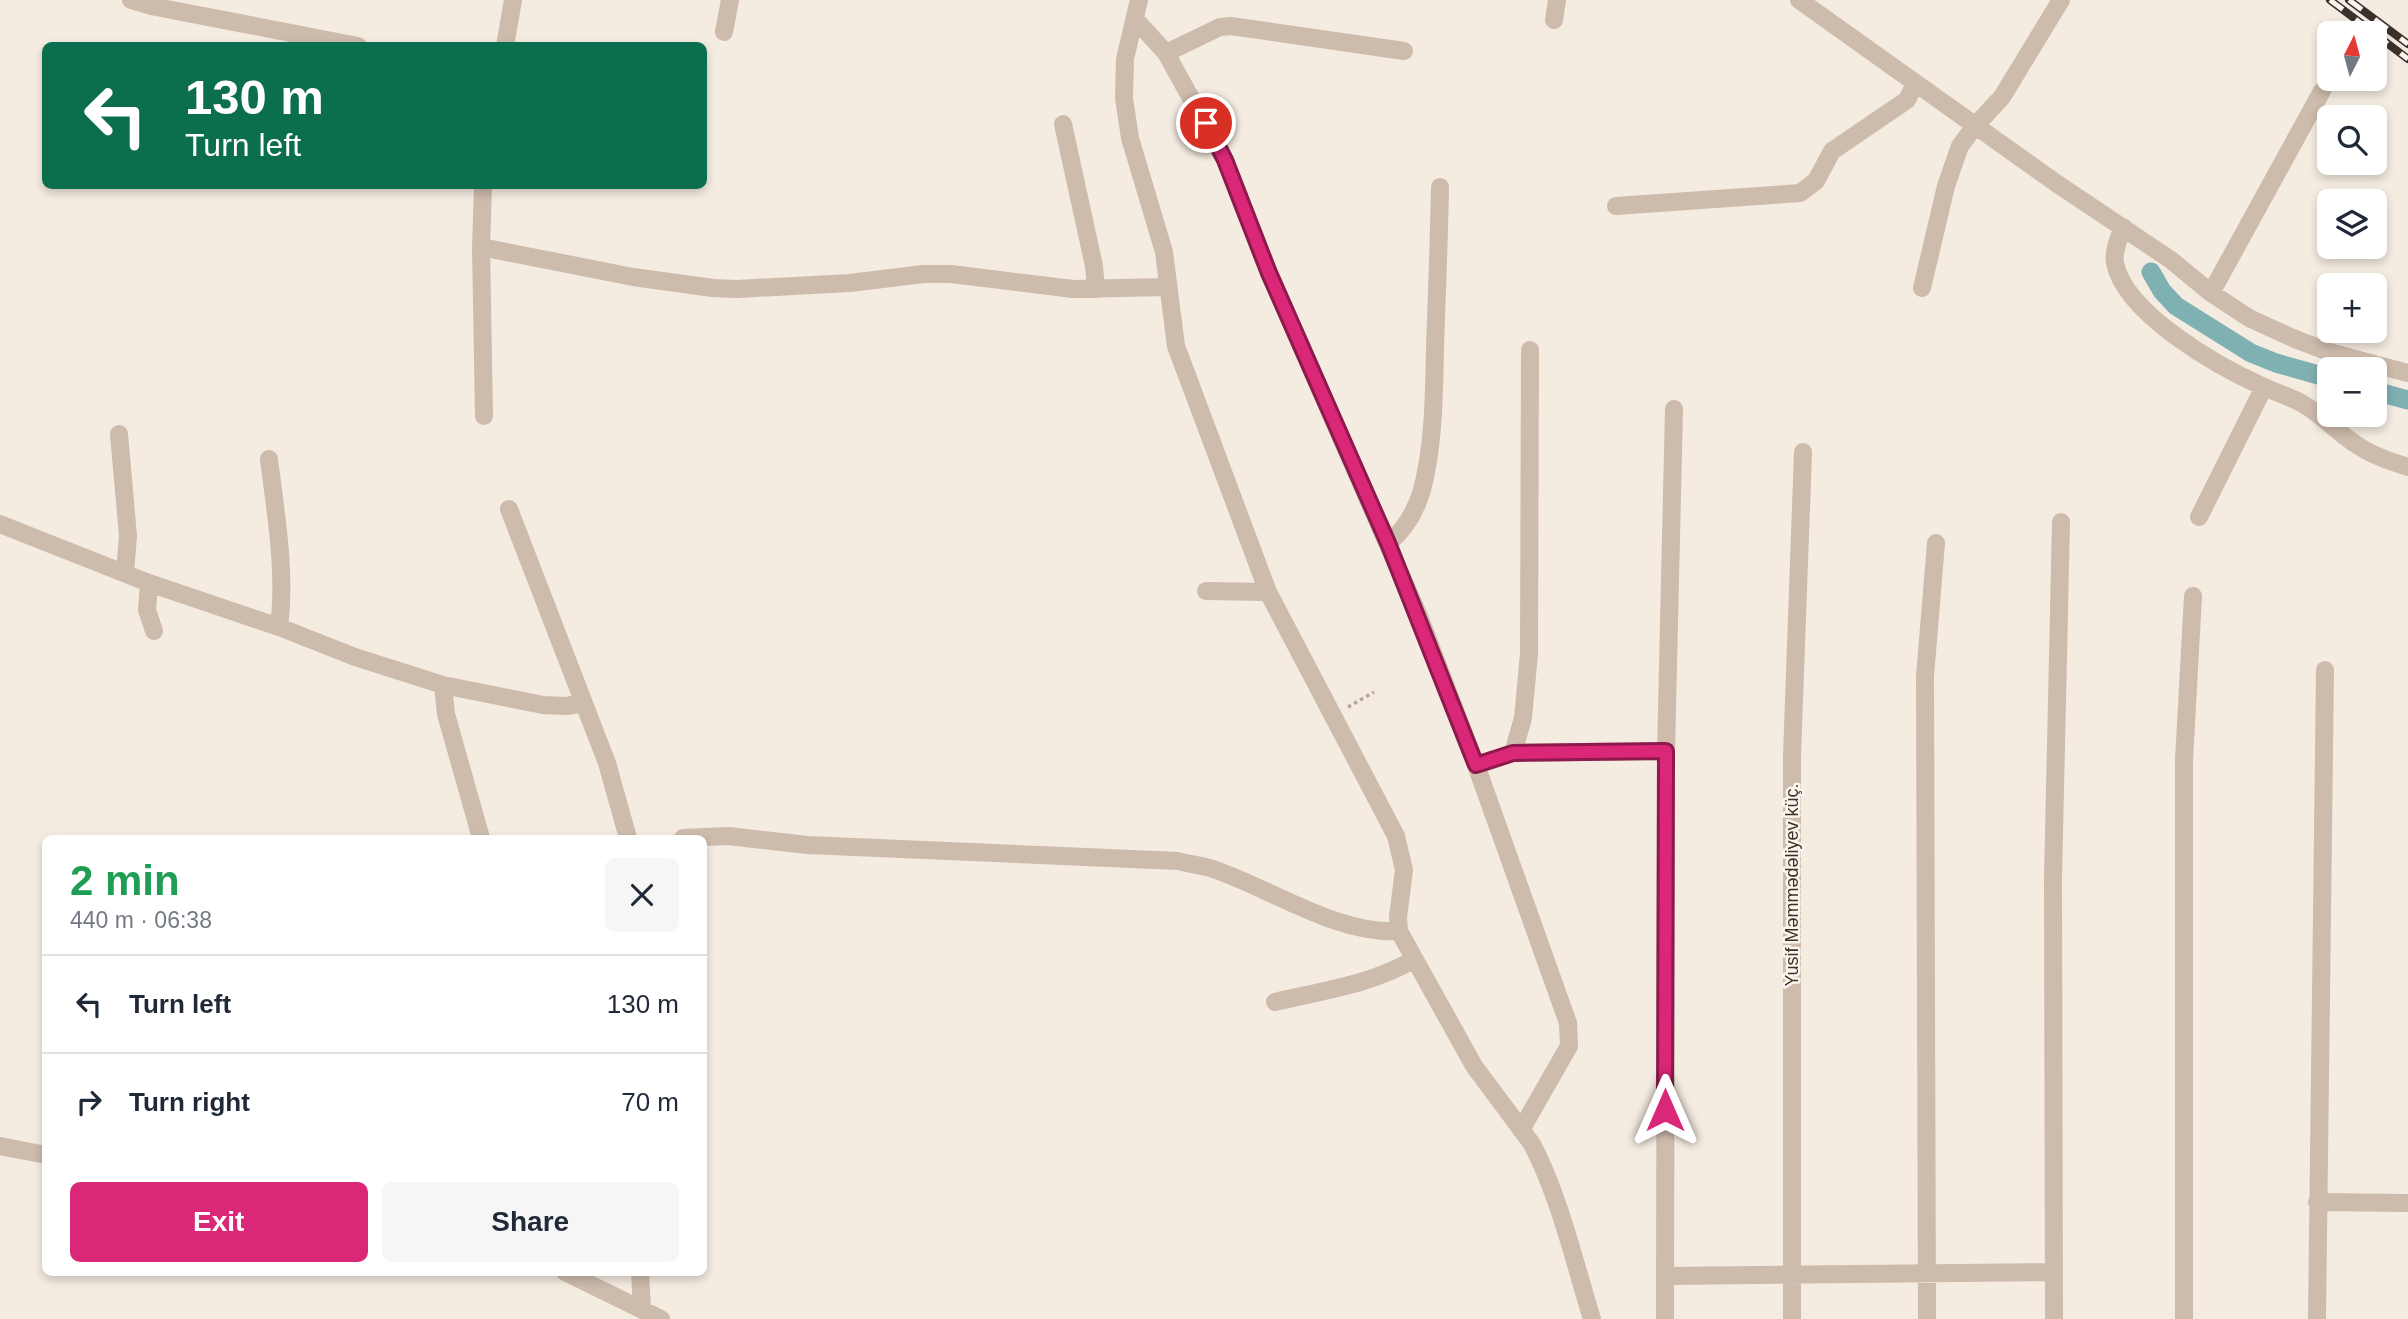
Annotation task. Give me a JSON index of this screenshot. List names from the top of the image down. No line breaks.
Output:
{"streets":{"street":["Yusif Məmmədəliyev küç."]},"north":"top","page":{"map_buttons":["+","−"],"turn":["130 m","Turn left"],"heading":["2 min","440 m · 06:38"],"list":[{"name":"Turn left","value":"130 m"},{"name":"Turn right","value":"70 m"}],"buttons":["Exit","Share"]}}
